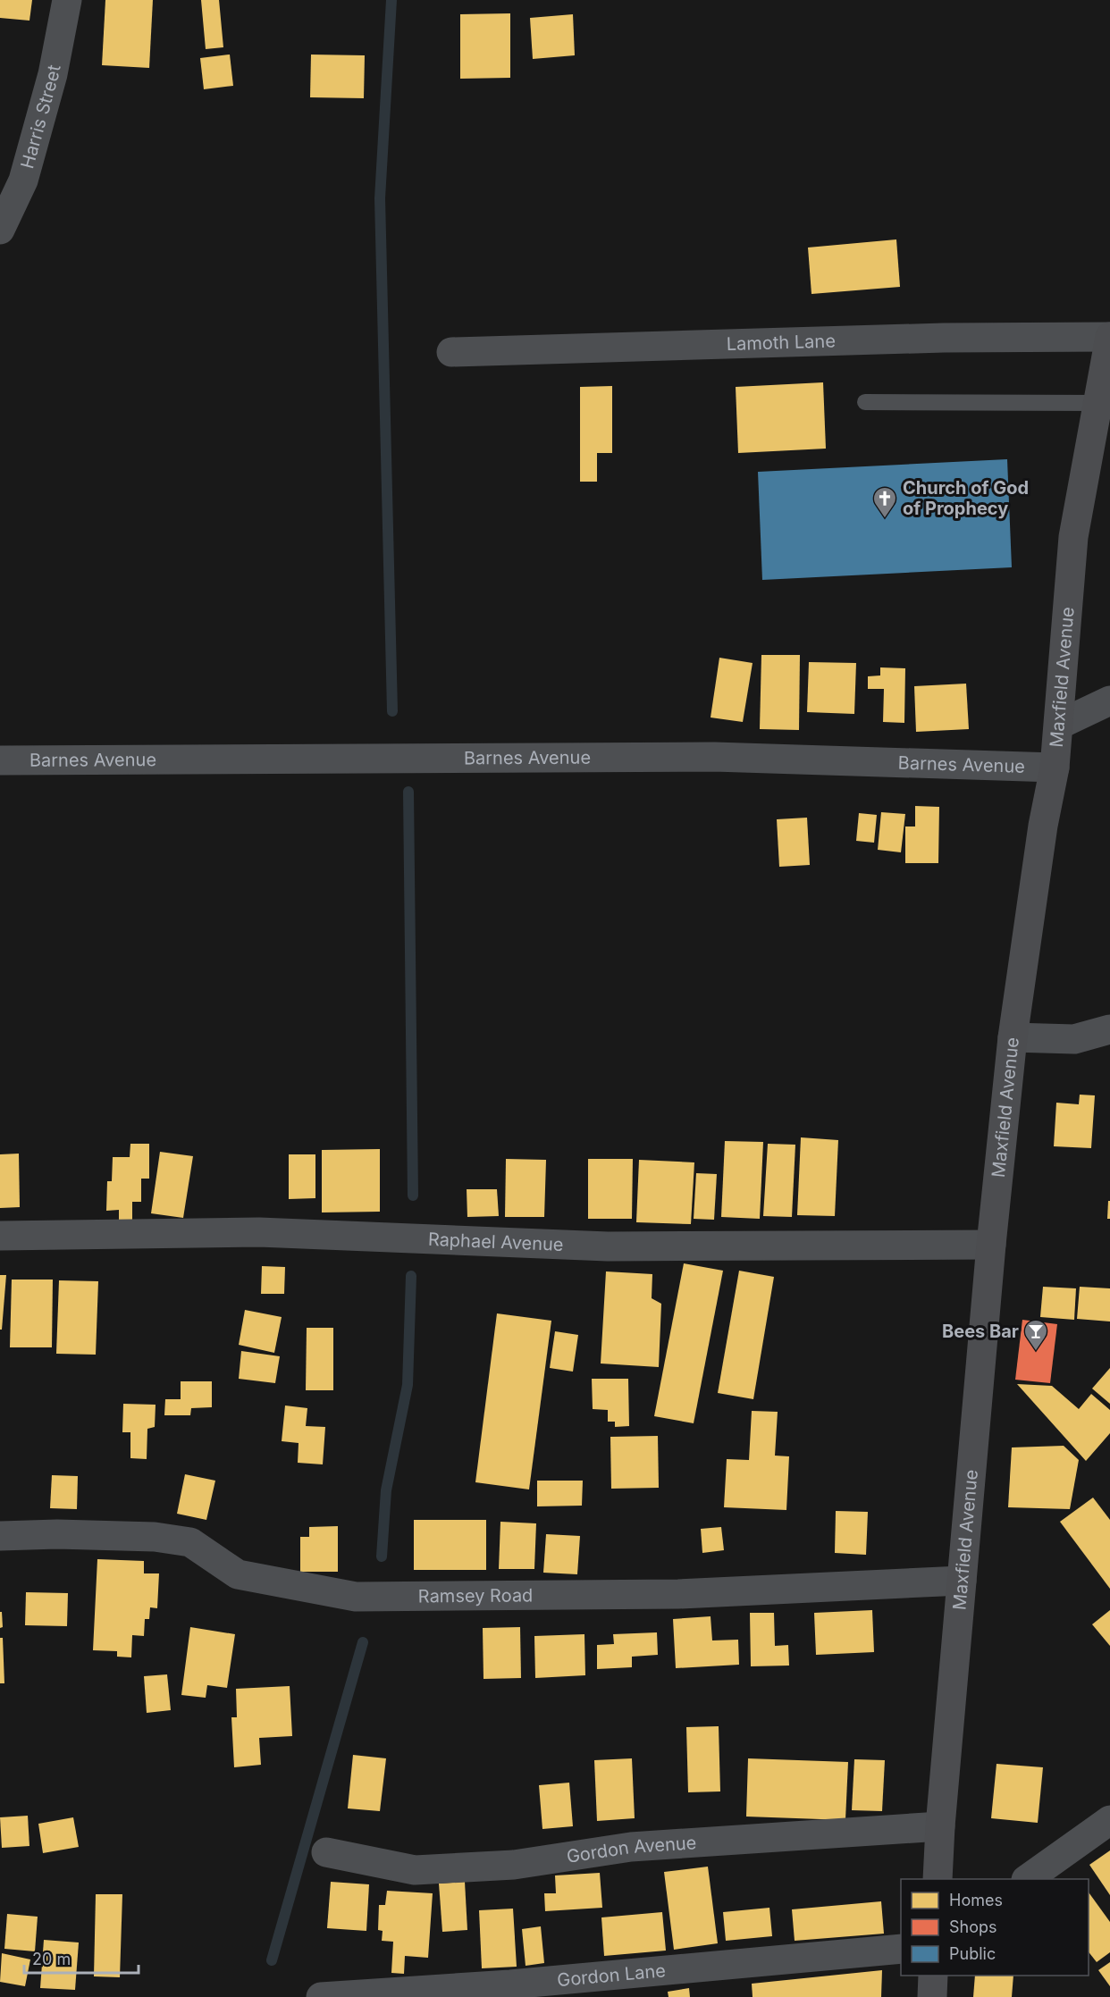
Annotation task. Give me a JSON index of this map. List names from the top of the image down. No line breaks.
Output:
{"streets":{"main road":["Maxfield Avenue"],"street":["Harris Street","Lamoth Lane","Barnes Avenue","Raphael Avenue","Ramsey Road","Gordon Avenue","Gordon Lane"]},"crossings":[["Lamoth Lane","Maxfield Avenue"],["Maxfield Avenue","Barnes Avenue"],["Maxfield Avenue","Raphael Avenue"],["Maxfield Avenue","Ramsey Road"],["Maxfield Avenue","Gordon Avenue"]],"places":{"church":["Church of God of Prophecy"],"bar":["Bees Bar"]},"legend":["Homes","Shops","Public"],"scale_bar":"20 m"}
